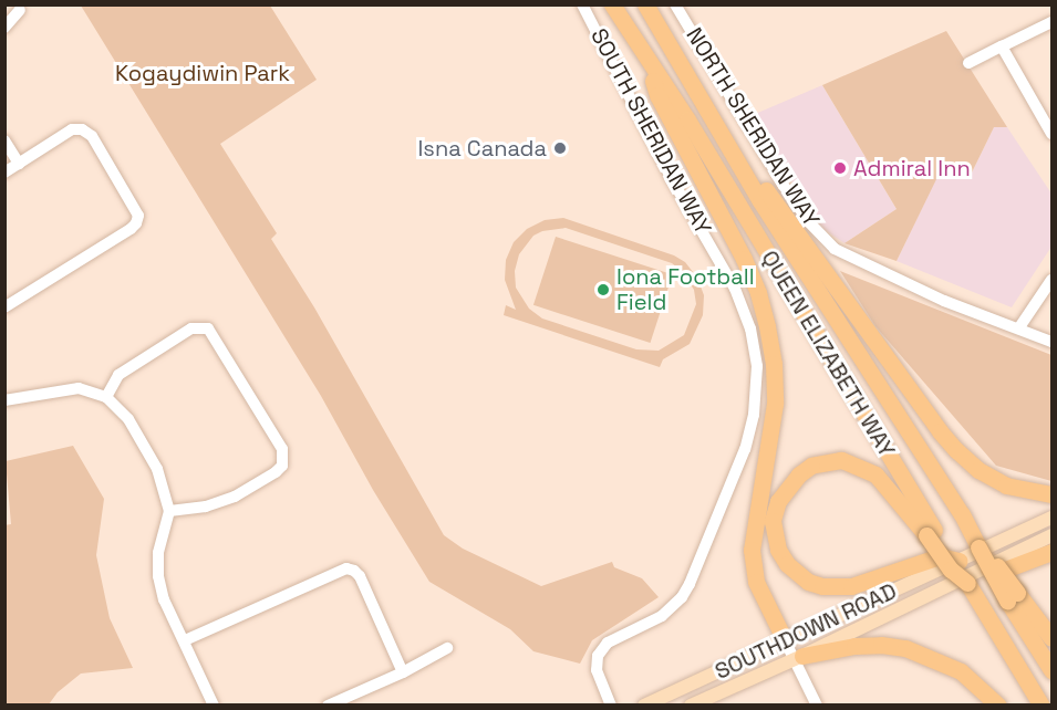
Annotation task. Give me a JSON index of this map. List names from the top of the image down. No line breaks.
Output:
{"streets":{"highway":["QUEEN ELIZABETH WAY"],"main road":["SOUTHDOWN ROAD"],"street":["NORTH SHERIDAN WAY","SOUTH SHERIDAN WAY"]},"crossings":[["QUEEN ELIZABETH WAY","SOUTHDOWN ROAD"]],"parks":["Kogaydiwin Park"],"places":["Isna Canada","Admiral Inn","Iona Football Field"]}
